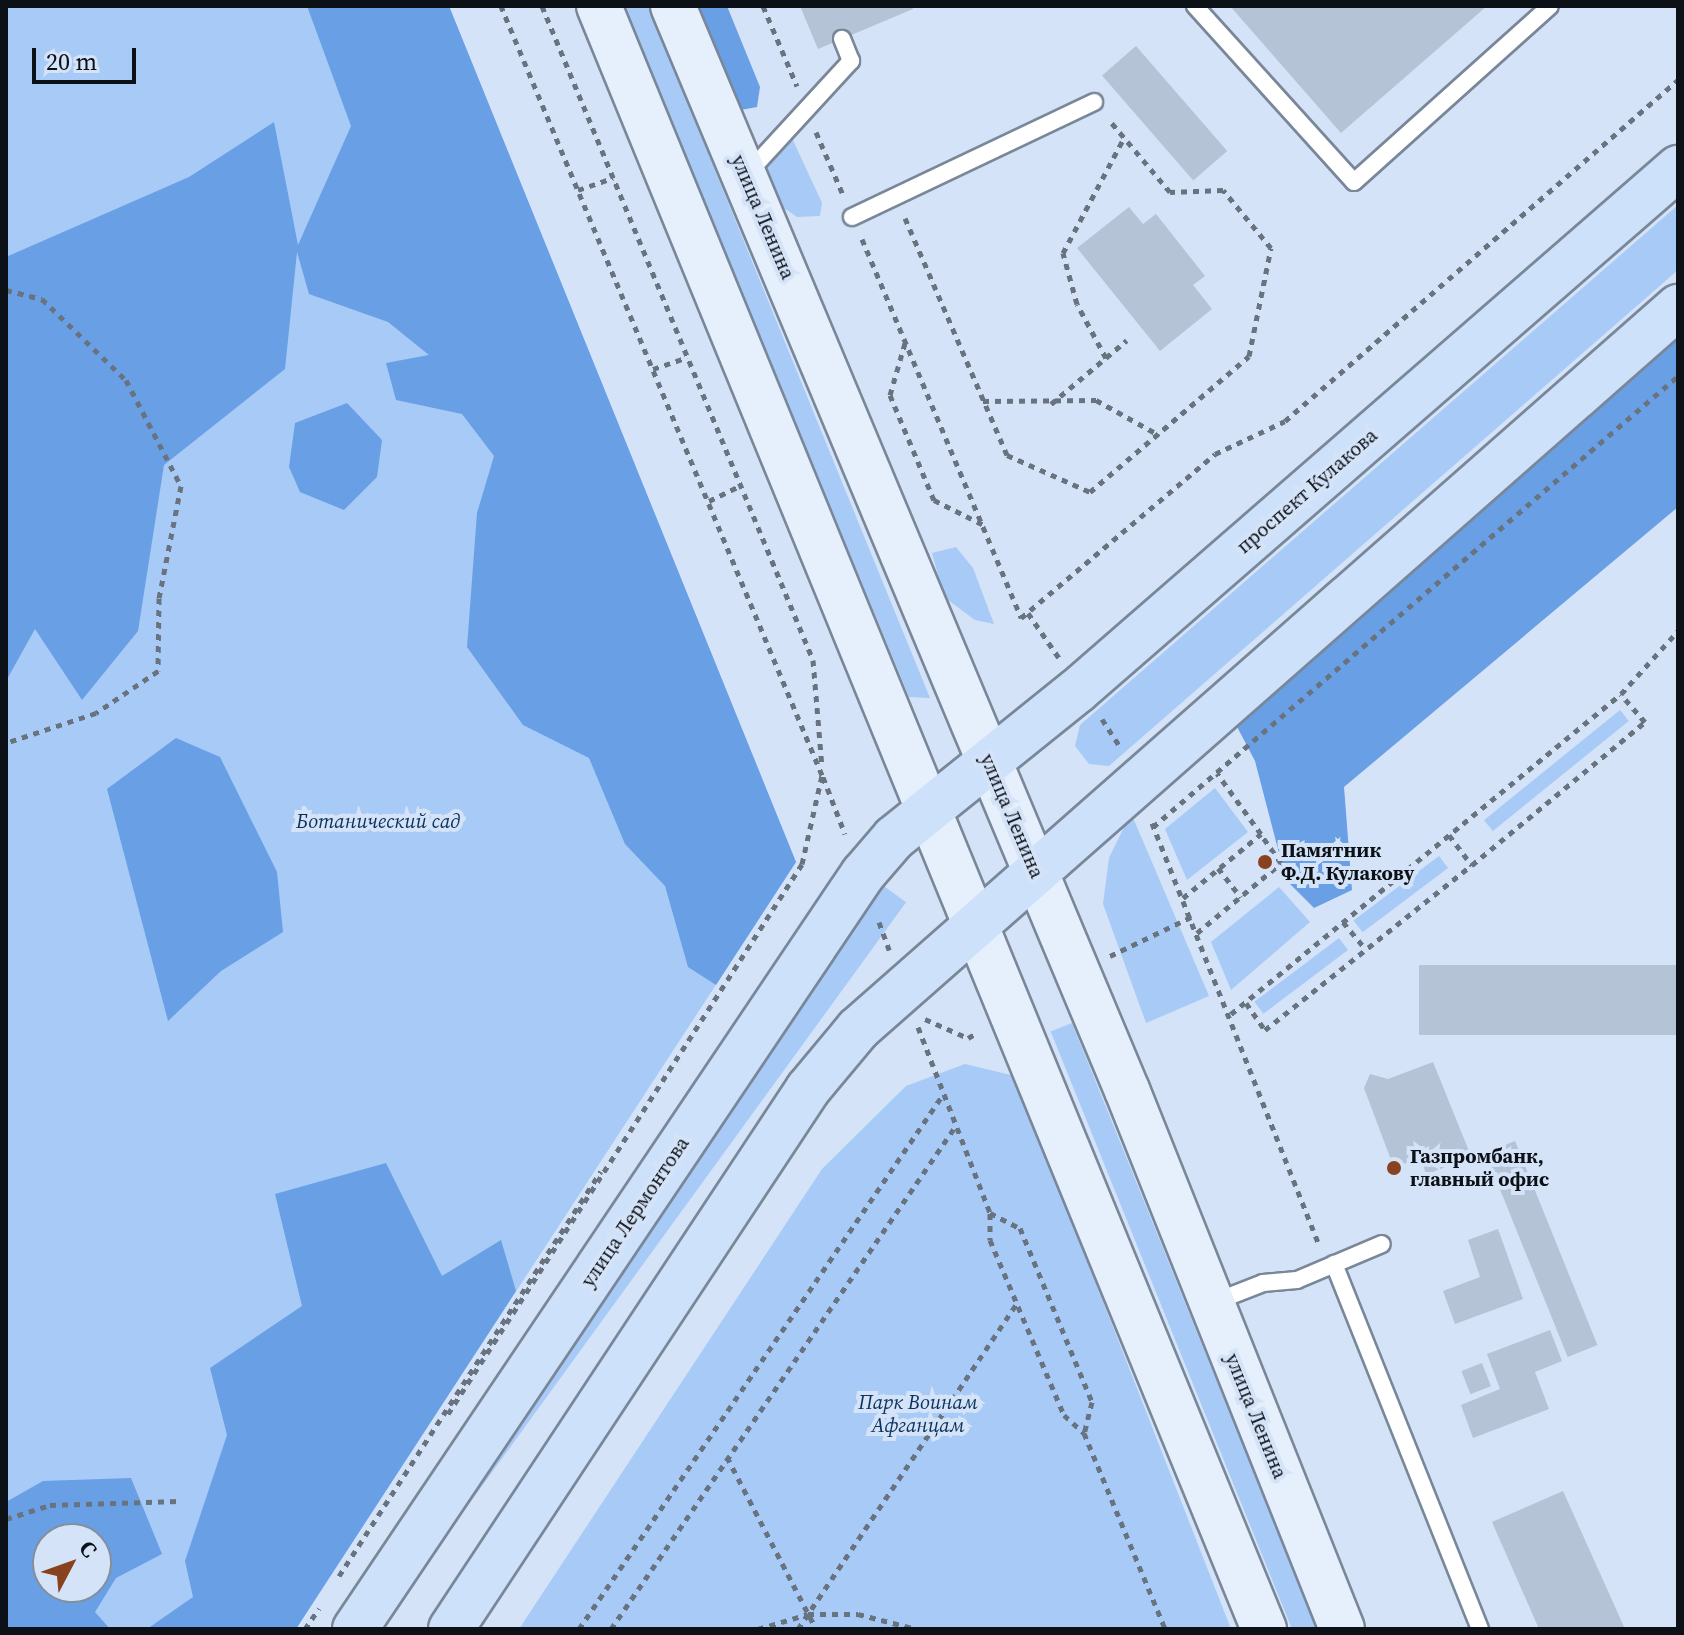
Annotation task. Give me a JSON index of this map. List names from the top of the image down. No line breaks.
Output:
{"streets":{"main road":["улица Ленина","проспект Кулакова","улица Лермонтова"]},"crossings":[["улица Ленина","проспект Кулакова"],["проспект Кулакова","улица Лермонтова"]],"parks":["Ботанический сад","Парк Воинам Афганцам"],"places":["Памятник Ф.Д. Кулакову","Газпромбанк, главный офис"],"scale_bar":"20 m","north":"top right"}
